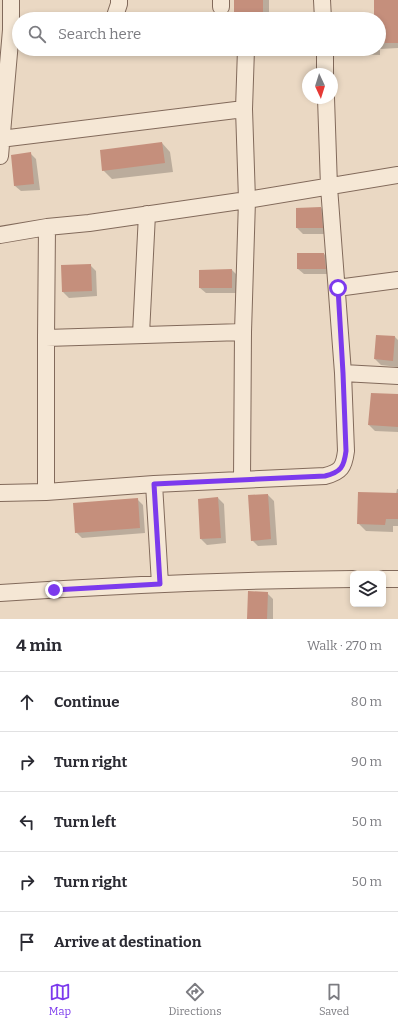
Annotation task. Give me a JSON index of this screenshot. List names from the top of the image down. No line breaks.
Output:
{"north":"bottom","page":{"search":"Search here","heading":["4 min","Walk · 270 m"],"list":[["Continue","80 m"],["Turn right","90 m"],["Turn left","50 m"],["Turn right","50 m"],"Arrive at destination"],"nav":["Map","Directions","Saved"]}}
